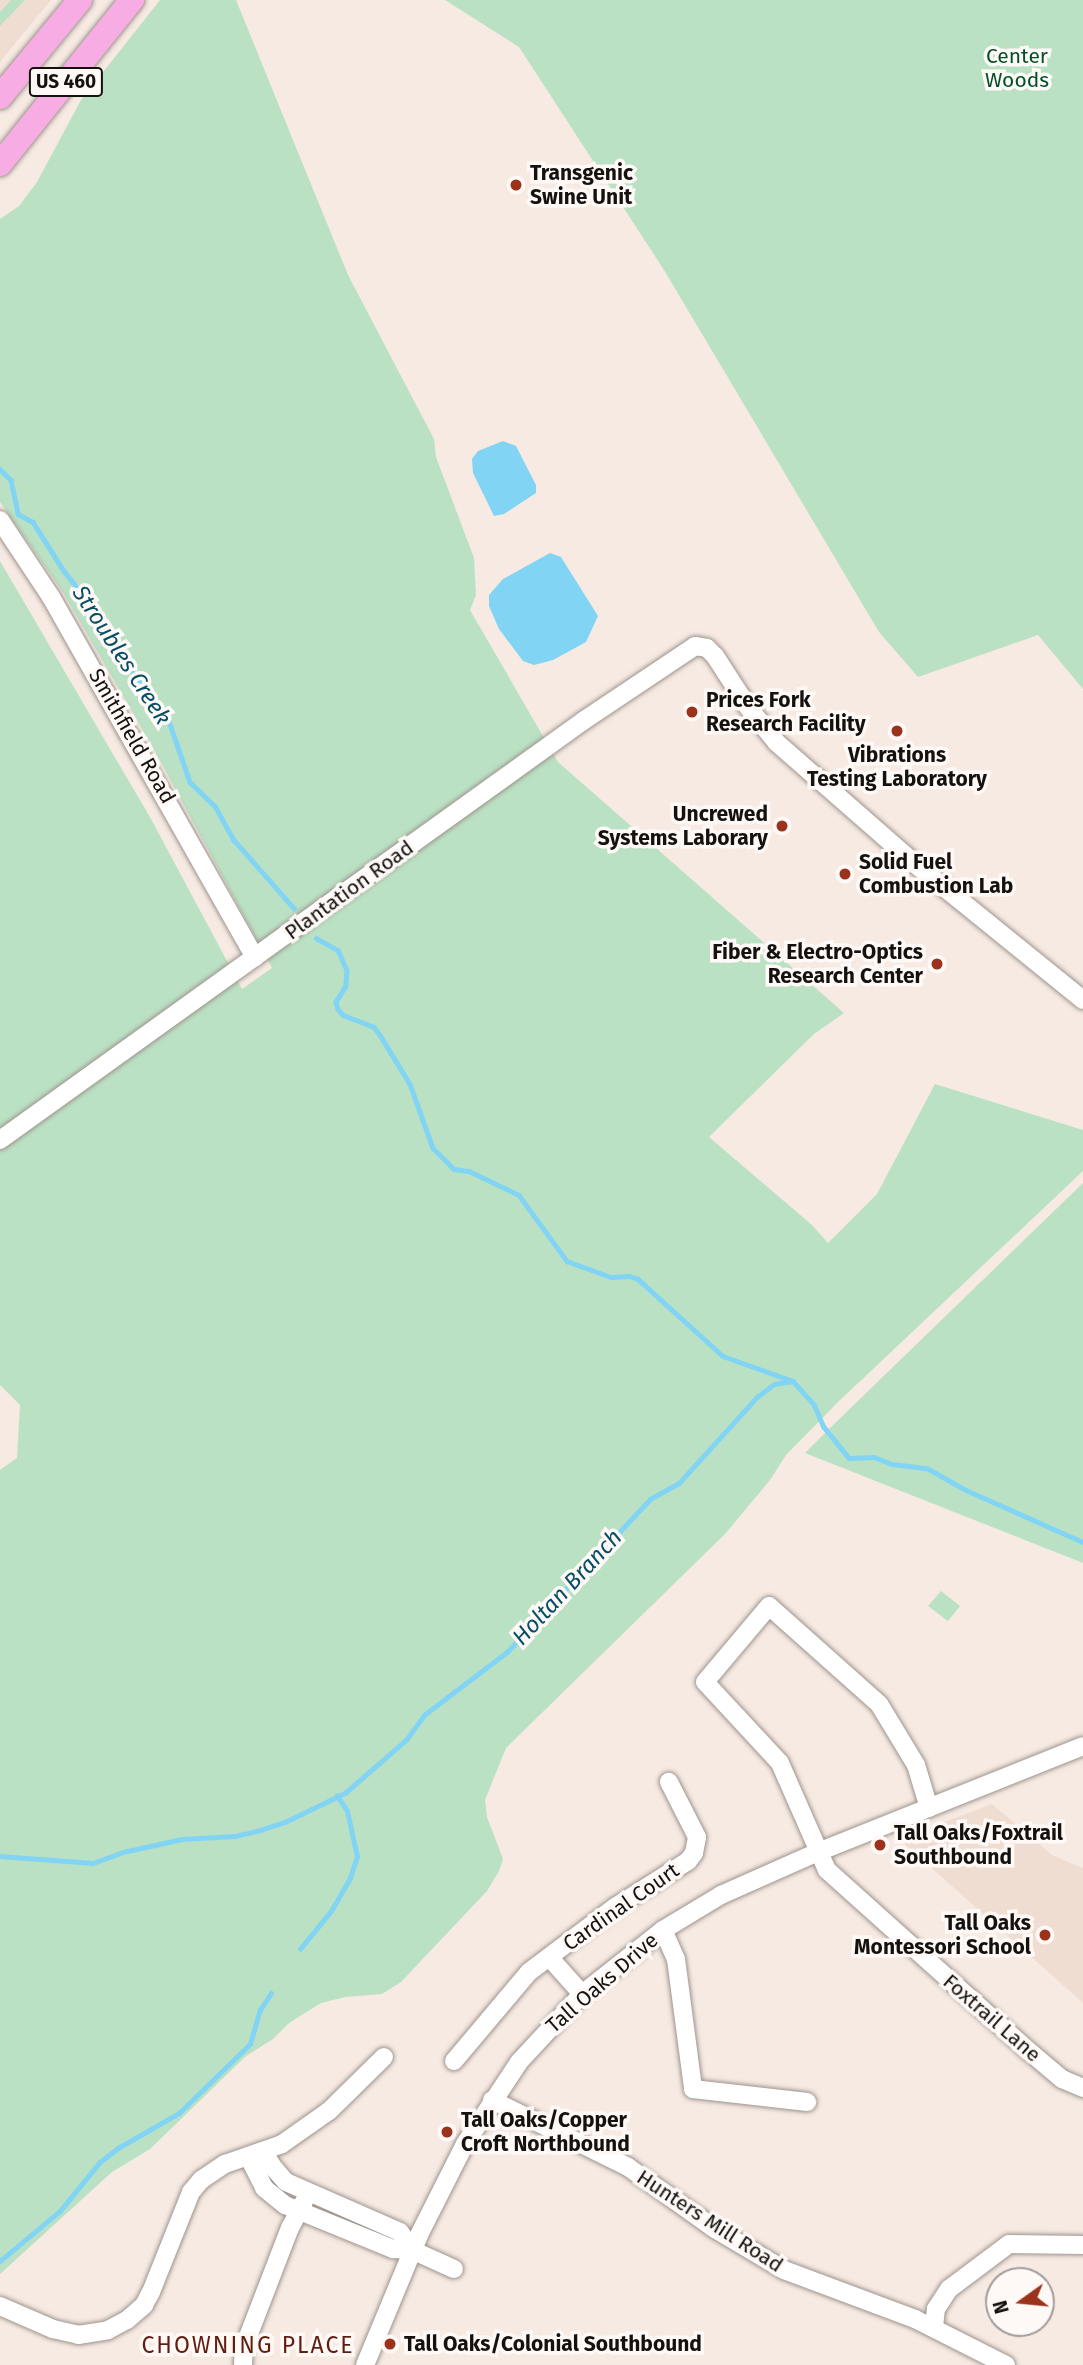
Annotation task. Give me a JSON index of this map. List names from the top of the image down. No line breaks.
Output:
{"streets":{"highway":["US 460"],"street":["Smithfield Road","Plantation Road","Cardinal Court","Tall Oaks Drive","Foxtrail Lane","Hunters Mill Road"]},"crossings":[["Smithfield Road","Plantation Road"],["Cardinal Court","Tall Oaks Drive"],["Tall Oaks Drive","Foxtrail Lane"],["Tall Oaks Drive","Hunters Mill Road"]],"districts":["CHOWNING PLACE"],"water":["Stroubles Creek","Holtan Branch"],"parks":["Center Woods"],"places":["Transgenic Swine Unit","Prices Fork Research Facility","Vibrations Testing Laboratory","Uncrewed Systems Laborary","Solid Fuel Combustion Lab","Fiber & Electro-Optics Research Center","Tall Oaks/Foxtrail Southbound","Tall Oaks Montessori School","Tall Oaks/Copper Croft Northbound","Tall Oaks/Colonial Southbound"],"north":"left"}
